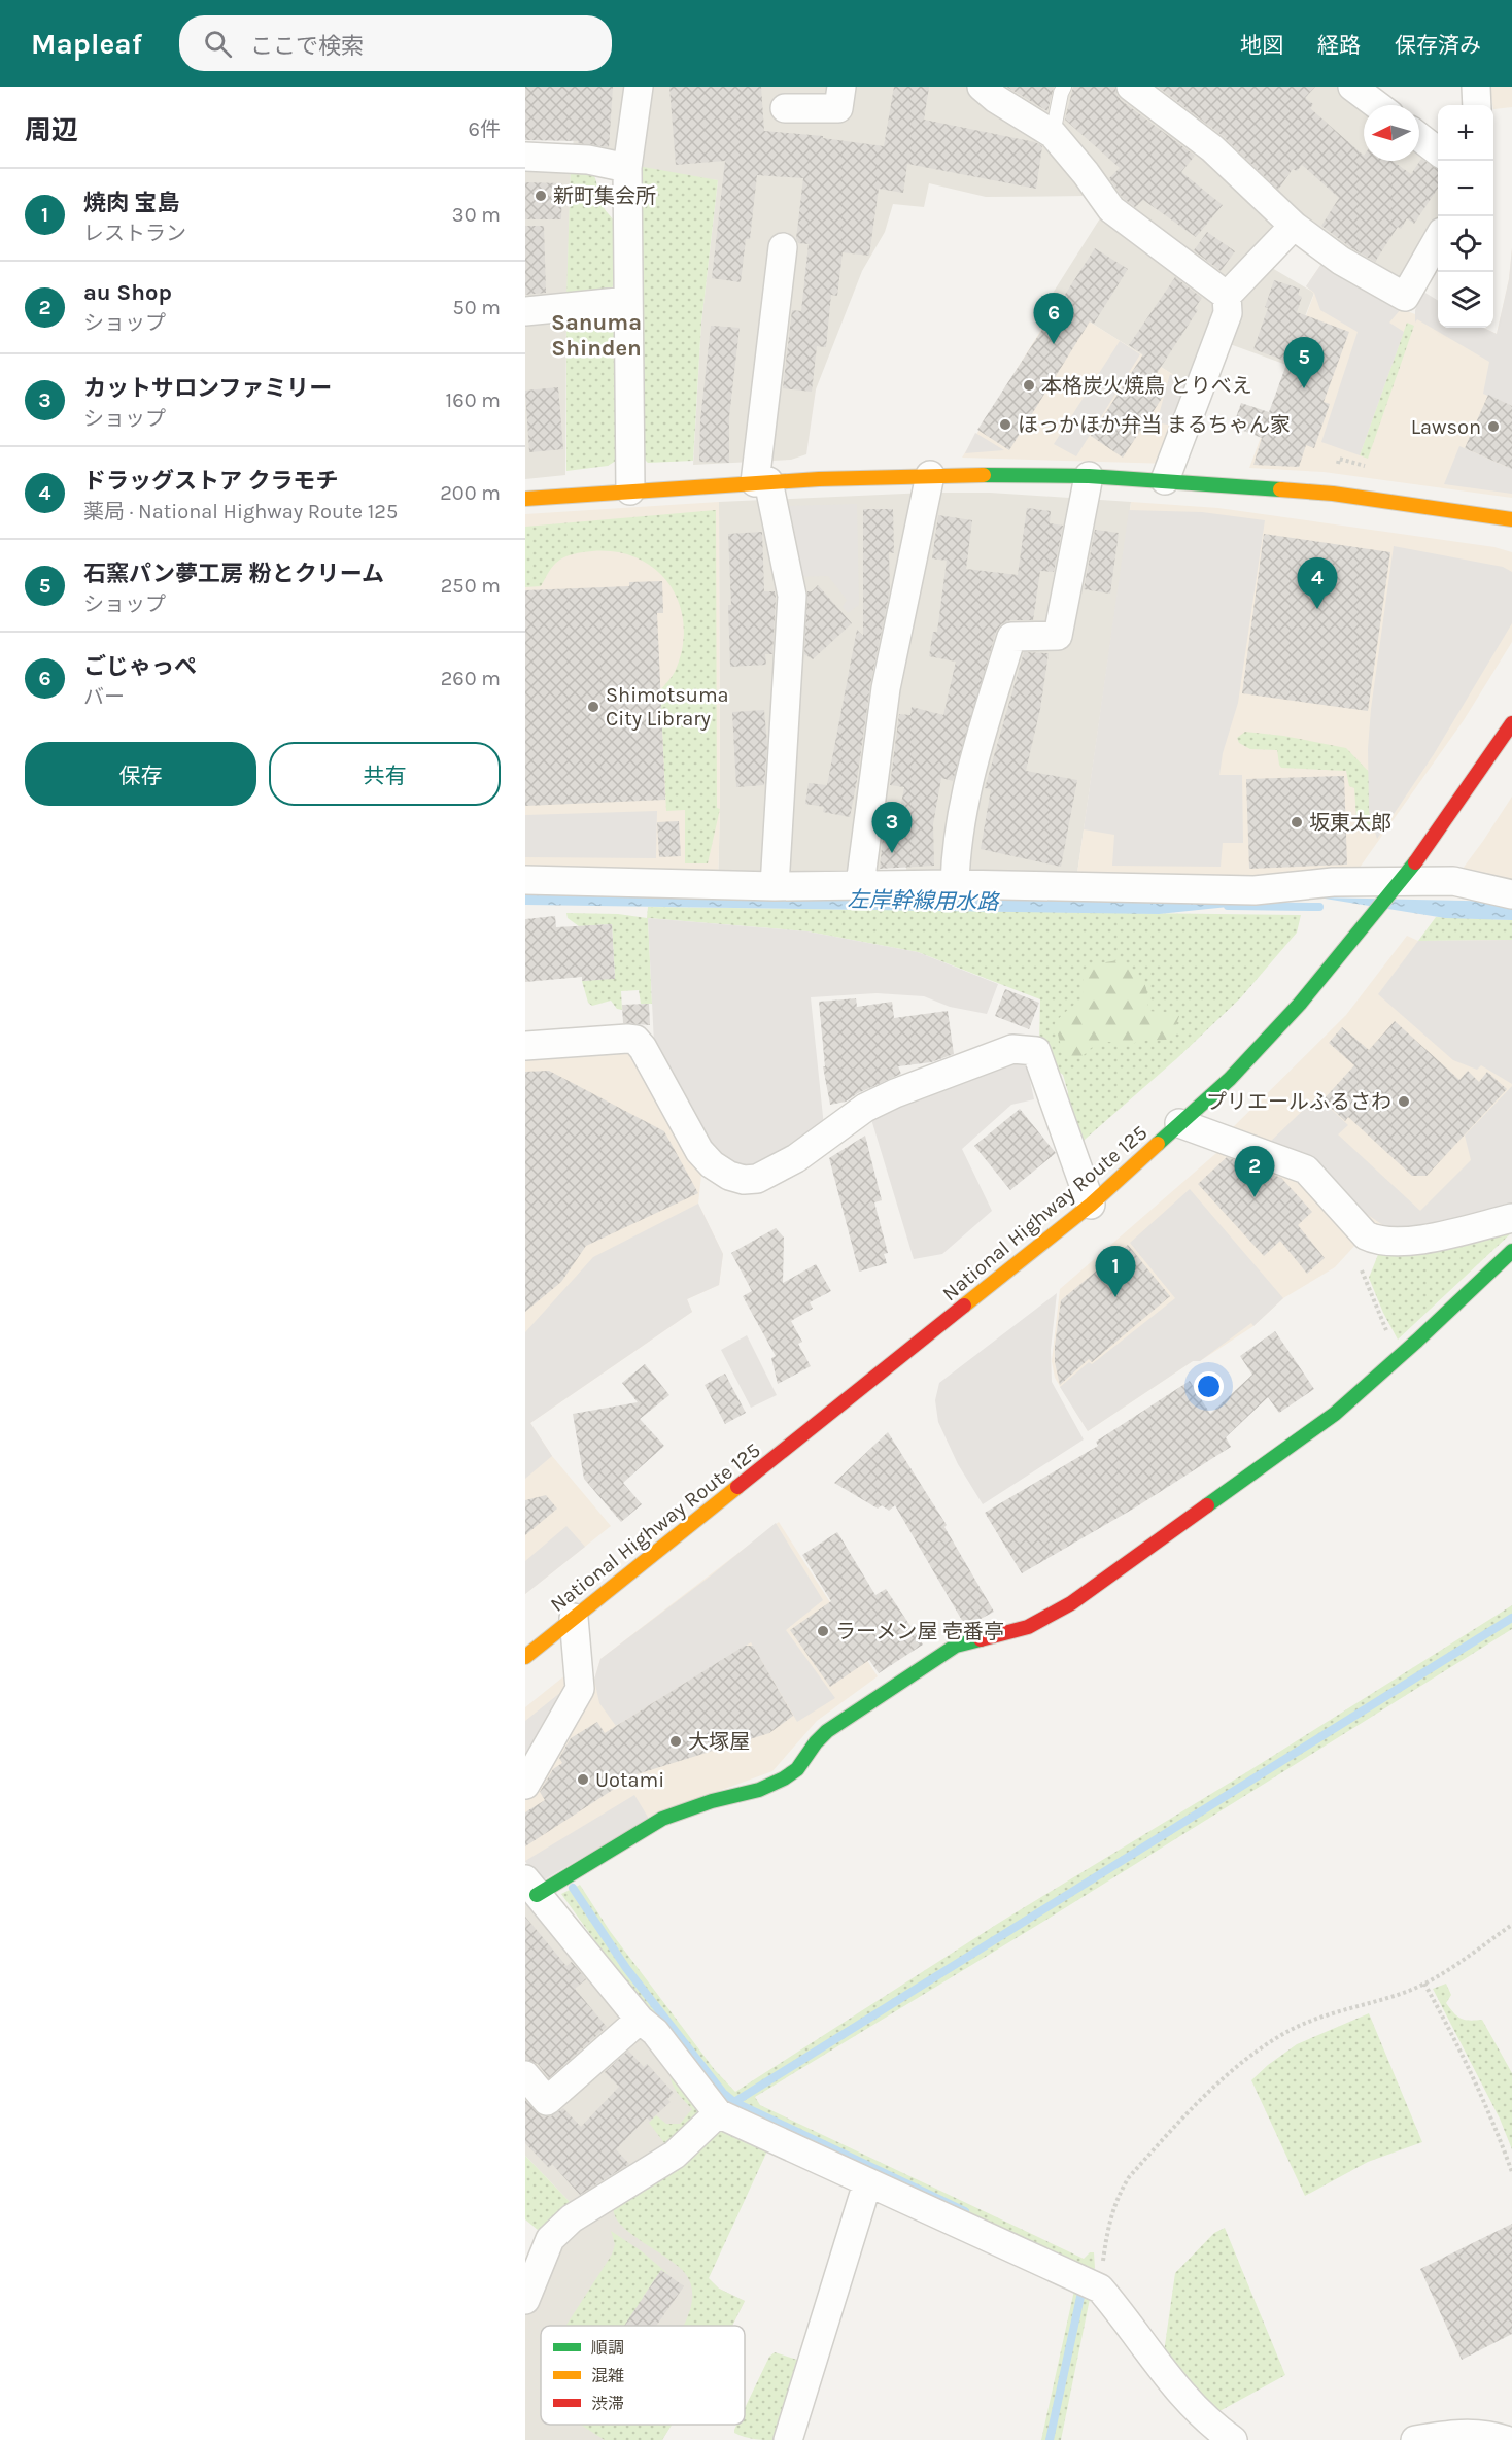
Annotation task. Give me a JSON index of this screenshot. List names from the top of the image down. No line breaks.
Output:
{"streets":{"main road":["National Highway Route 125"]},"districts":["Sanuma Shinden"],"water":["左岸幹線用水路"],"places":["新町集会所","本格炭火焼鳥 とりべえ","ほっかほか弁当 まるちゃん家","Lawson","Shimotsuma City Library","坂東太郎","プリエールふるさわ","ラーメン屋 壱番亭","大塚屋","Uotami"],"legend":["順調","混雑","渋滞"],"north":"left","page":{"header":"Mapleaf","search":"ここで検索","nav":["地図","経路","保存済み"],"heading":["周辺","6件"],"map_buttons":["+","−"],"list":[{"mark":"1","name":"焼肉 宝島","note":"レストラン","value":"30 m"},{"mark":"2","name":"au Shop","note":"ショップ","value":"50 m"},{"mark":"3","name":"カットサロンファミリー","note":"ショップ","value":"160 m"},{"mark":"4","name":"ドラッグストア クラモチ","note":"薬局 · National Highway Route 125","value":"200 m"},{"mark":"5","name":"石窯パン夢工房 粉とクリーム","note":"ショップ","value":"250 m"},{"mark":"6","name":"ごじゃっぺ","note":"バー","value":"260 m"}],"pins":["6","5","4","3","2","1"],"buttons":["保存","共有"]}}
